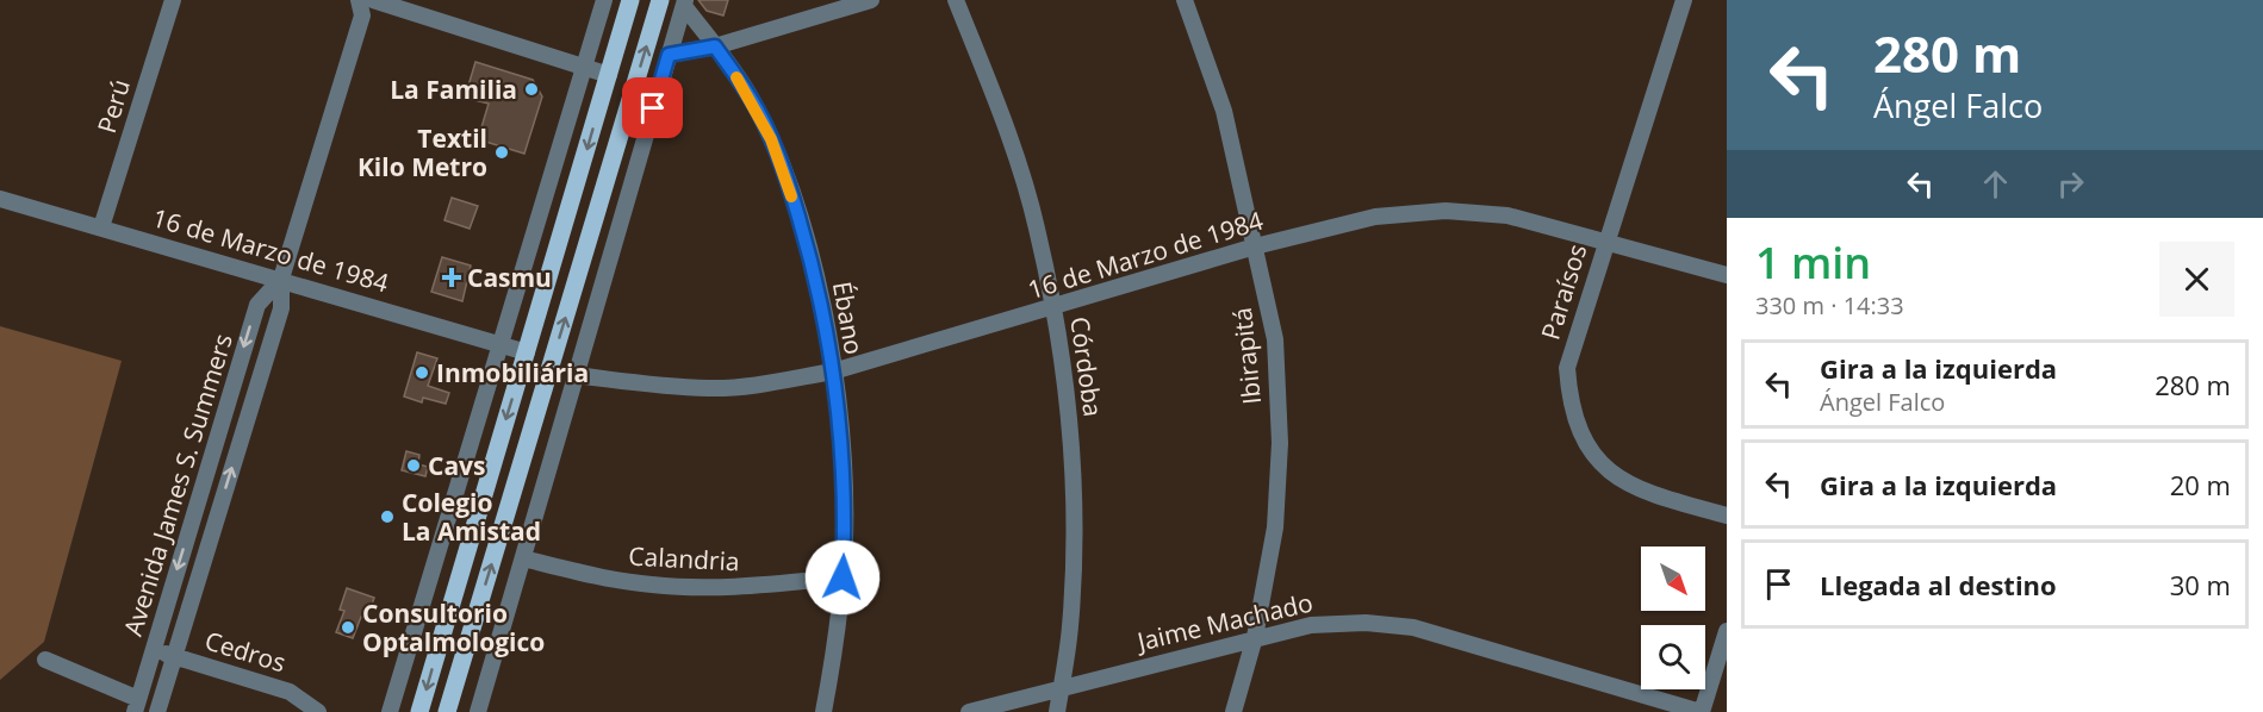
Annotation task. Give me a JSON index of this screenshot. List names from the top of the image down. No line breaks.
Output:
{"streets":{"street":["Perú","16 de Marzo de 1984","Paraísos","Ébano","Ibirapitá","Córdoba","Avenida James S. Summers","Calandria","Jaime Machado","Cedros"]},"crossings":[["Perú","16 de Marzo de 1984"],["16 de Marzo de 1984","Paraísos"],["16 de Marzo de 1984","Ébano"],["16 de Marzo de 1984","Ibirapitá"],["16 de Marzo de 1984","Córdoba"],["16 de Marzo de 1984","Avenida James S. Summers"],["Ébano","Calandria"],["Ibirapitá","Jaime Machado"],["Córdoba","Jaime Machado"],["Avenida James S. Summers","Cedros"]],"places":{"other":["La Familia","Textil Kilo Metro","Inmobiliária","Cavs","Colegio La Amistad","Consultorio Optalmologico"],"health":["Casmu"]},"north":"bottom right","page":{"turn":["280 m","Ángel Falco"],"heading":["1 min","330 m · 14:33"],"list":[{"name":"Gira a la izquierda","note":"Ángel Falco","value":"280 m"},{"name":"Gira a la izquierda","value":"20 m"},{"name":"Llegada al destino","value":"30 m"}]}}
